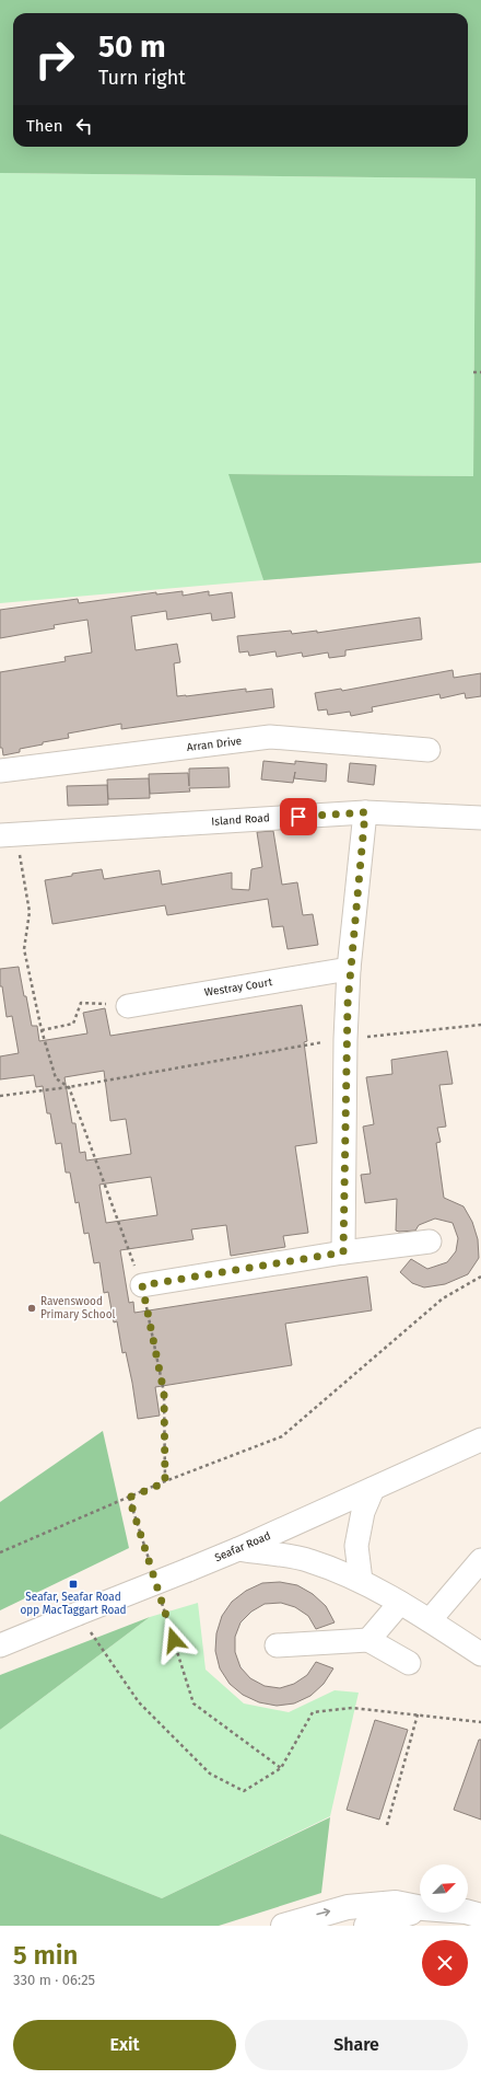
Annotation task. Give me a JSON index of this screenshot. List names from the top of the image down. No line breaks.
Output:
{"streets":{"street":["Arran Drive","Island Road","Westray Court","Seafar Road"]},"places":{"other":["Ravenswood Primary School"],"transit":["Seafar, Seafar Road opp MacTaggart Road"]},"north":"top right","page":{"turn":["50 m","Turn right"],"then":"Then","heading":["5 min","330 m · 06:25"],"buttons":["Exit","Share"]}}
